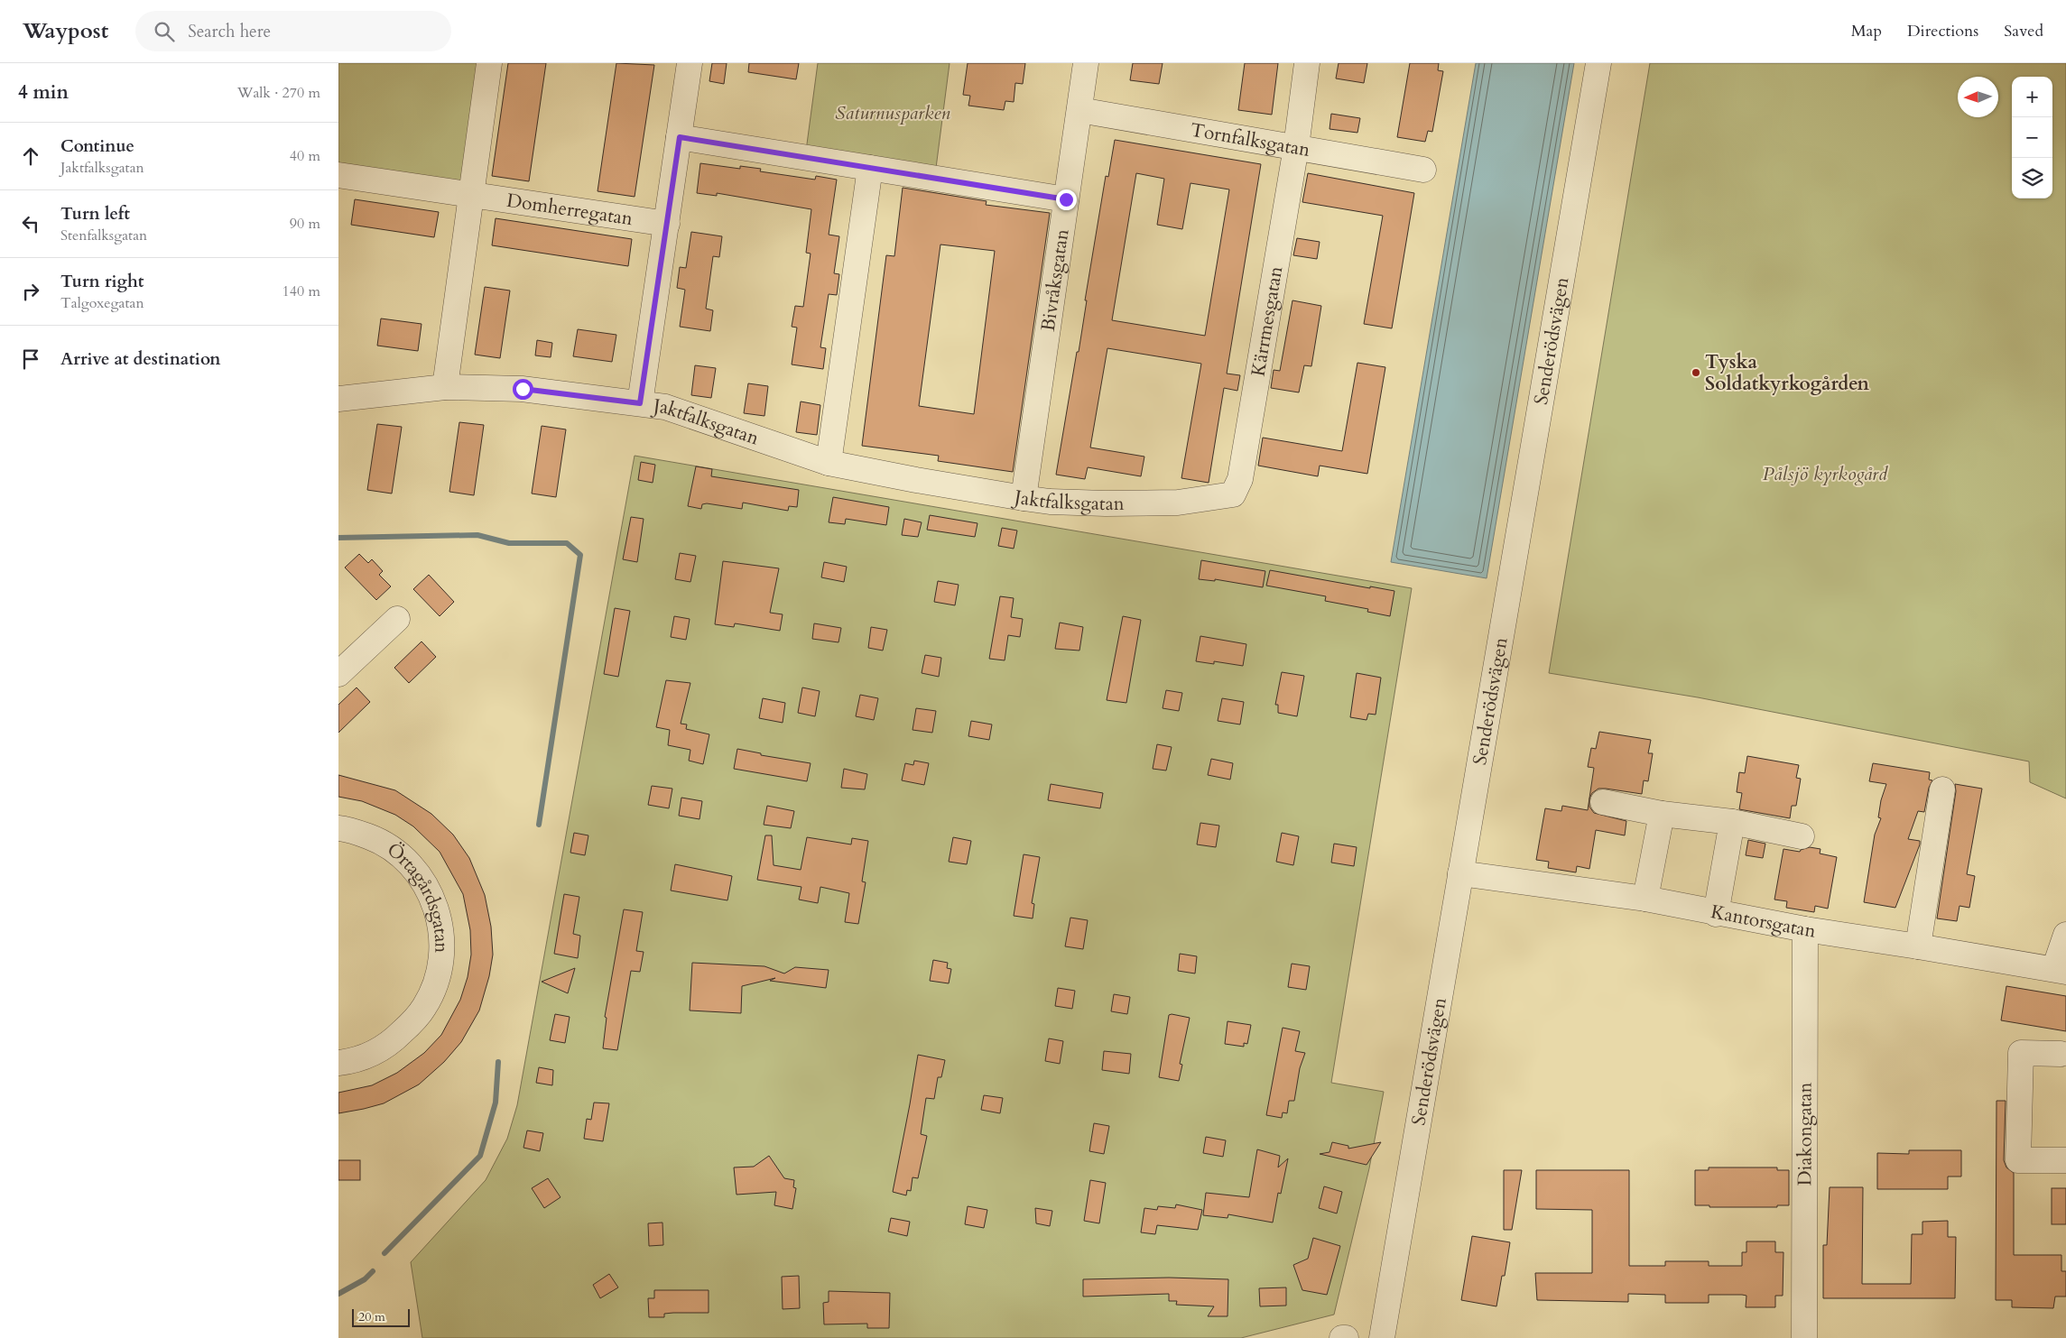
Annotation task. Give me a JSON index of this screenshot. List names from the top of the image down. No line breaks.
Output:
{"streets":{"street":["Tornfalksgatan","Domherregatan","Bivråksgatan","Kärrmesgatan","Senderödsvägen","Jaktfalksgatan","Örtagårdsgatan","Kantorsgatan","Diakongatan"]},"crossings":[["Tornfalksgatan","Bivråksgatan"],["Tornfalksgatan","Kärrmesgatan"],["Bivråksgatan","Jaktfalksgatan"],["Kärrmesgatan","Jaktfalksgatan"],["Senderödsvägen","Kantorsgatan"],["Kantorsgatan","Diakongatan"]],"parks":["Saturnusparken","Pålsjö kyrkogård"],"places":["Tyska Soldatkyrkogården"],"scale_bar":"20 m","north":"left","page":{"header":"Waypost","search":"Search here","nav":["Map","Directions","Saved"],"heading":["4 min","Walk · 270 m"],"map_buttons":["+","−"],"list":[["Continue","Jaktfalksgatan","40 m"],["Turn left","Stenfalksgatan","90 m"],["Turn right","Talgoxegatan","140 m"],"Arrive at destination"],"scale":"20 m"}}
